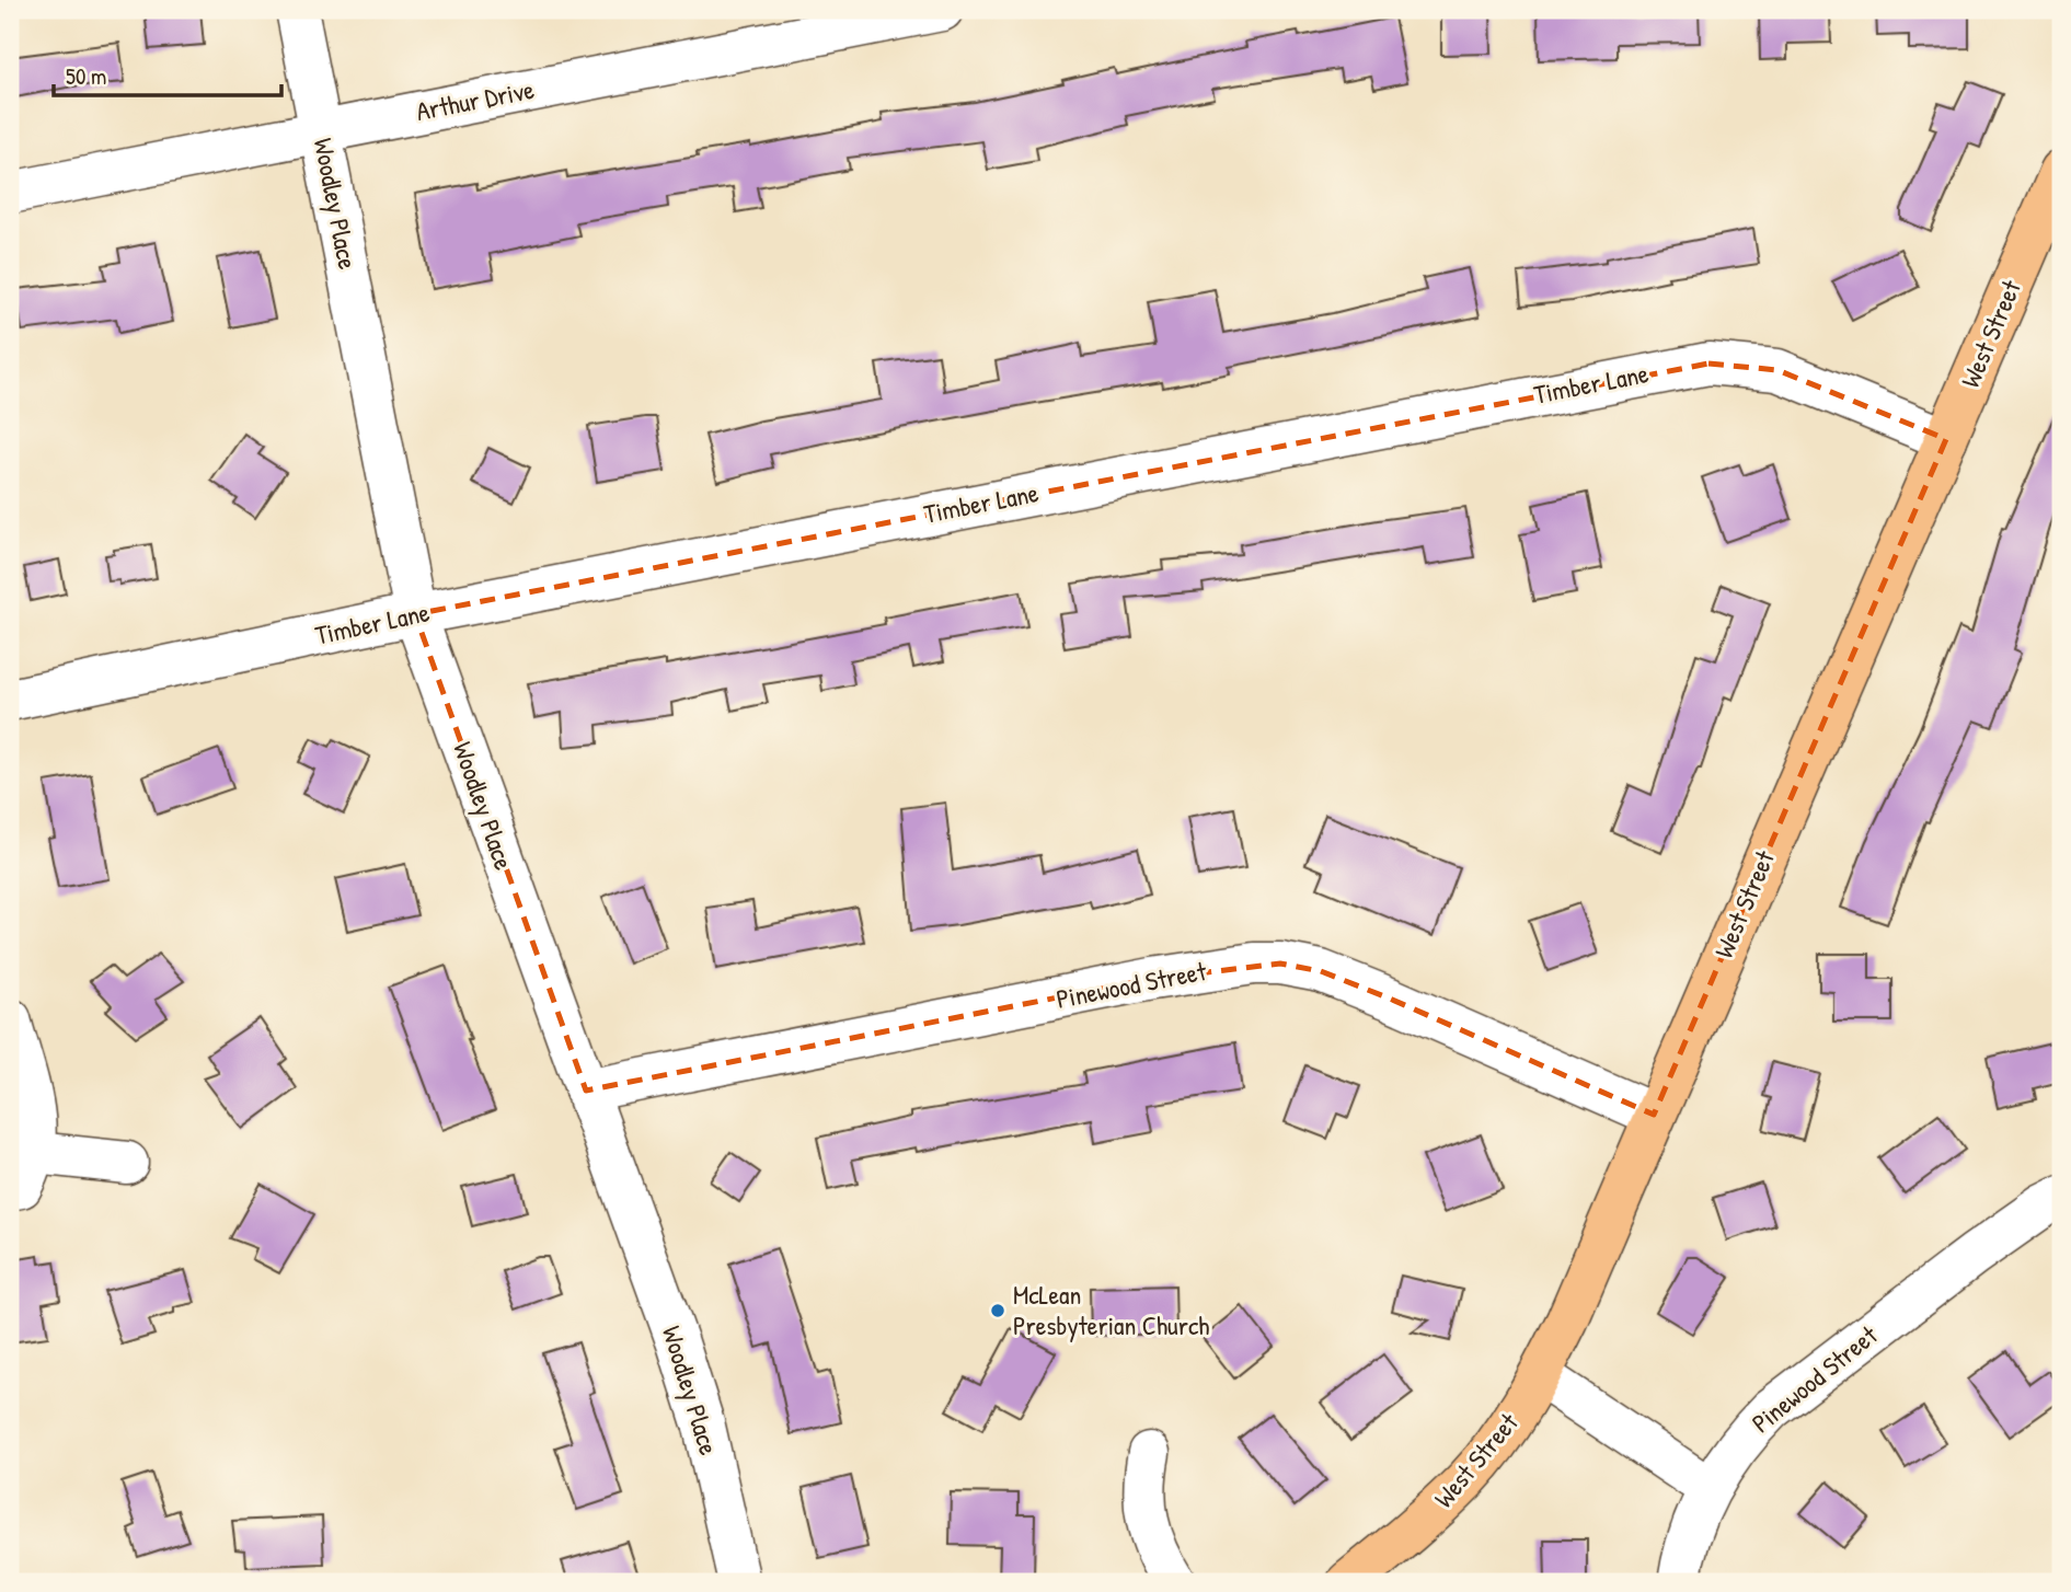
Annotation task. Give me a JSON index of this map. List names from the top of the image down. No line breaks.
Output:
{"streets":{"main road":["West Street"],"street":["Arthur Drive","Woodley Place","Timber Lane","Pinewood Street"]},"crossings":[["Arthur Drive","Woodley Place"],["Woodley Place","Timber Lane"],["Woodley Place","Pinewood Street"],["West Street","Timber Lane"],["West Street","Pinewood Street"]],"places":["McLean Presbyterian Church"],"scale_bar":"50 m"}
